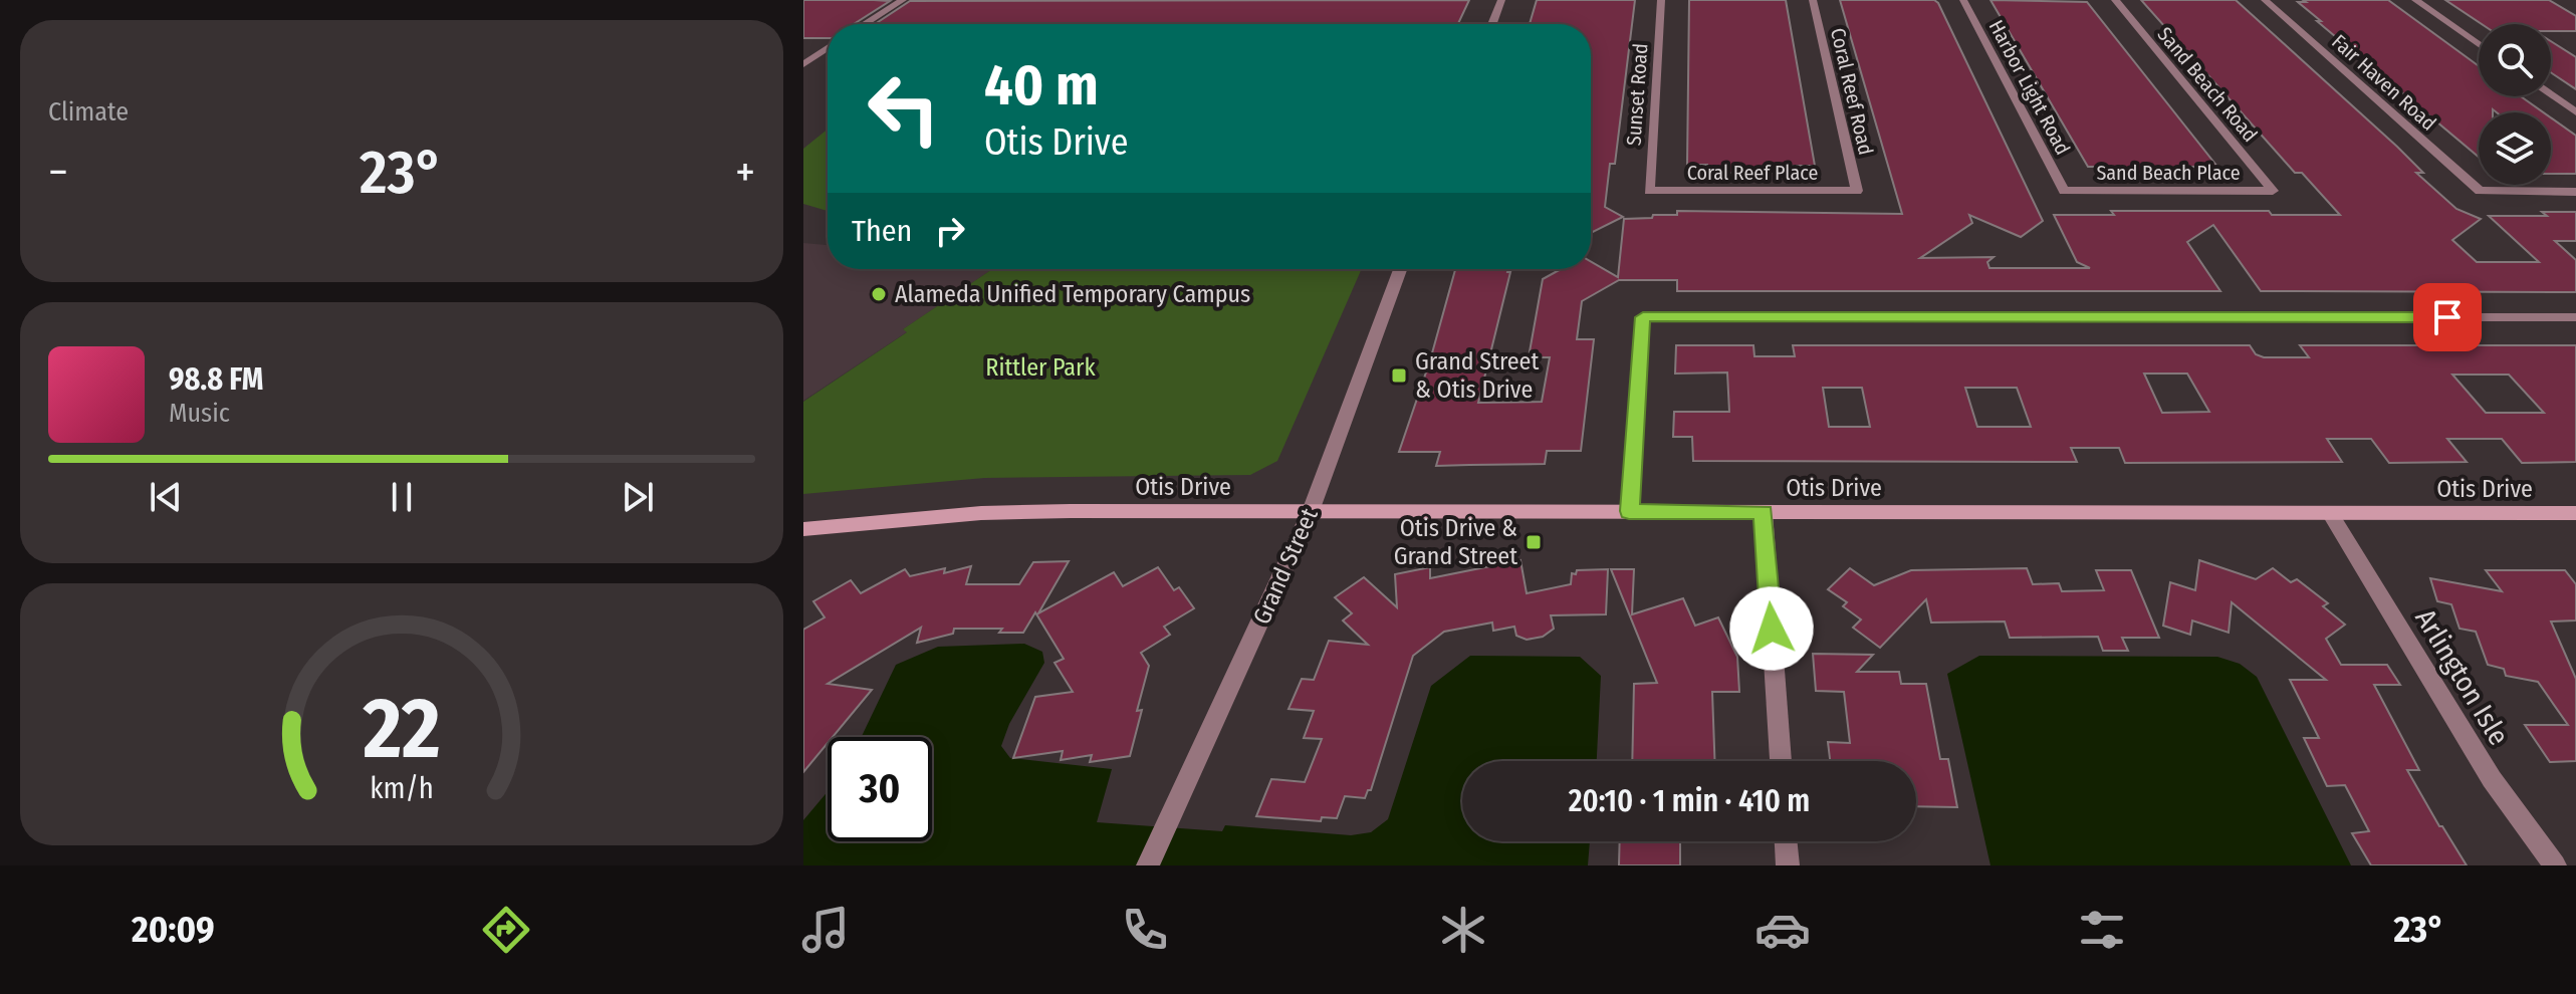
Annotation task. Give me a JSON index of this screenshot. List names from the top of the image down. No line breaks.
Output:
{"streets":{"main road":["Otis Drive"],"street":["Fair Haven Road","Sand Beach Road","Harbor Light Road","Coral Reef Road","Sunset Road","Coral Reef Place","Sand Beach Place","Grand Street","Arlington Isle"]},"crossings":[["Sand Beach Road","Sand Beach Place"],["Harbor Light Road","Sand Beach Place"],["Coral Reef Road","Coral Reef Place"],["Sunset Road","Coral Reef Place"],["Otis Drive","Grand Street"],["Otis Drive","Arlington Isle"]],"parks":["Rittler Park"],"places":{"other":["Alameda Unified Temporary Campus"],"transit":["Grand Street & Otis Drive","Otis Drive & Grand Street"]},"page":{"tile":"Climate","turn":["40 m","Otis Drive"],"heat":["−","23°","+"],"then":"Then","song":["98.8 FM","Music"],"limit":"30","trip":"20:10 · 1 min · 410 m","tabs":["20:09","23°"],"gauge":["22","km/h"]}}
